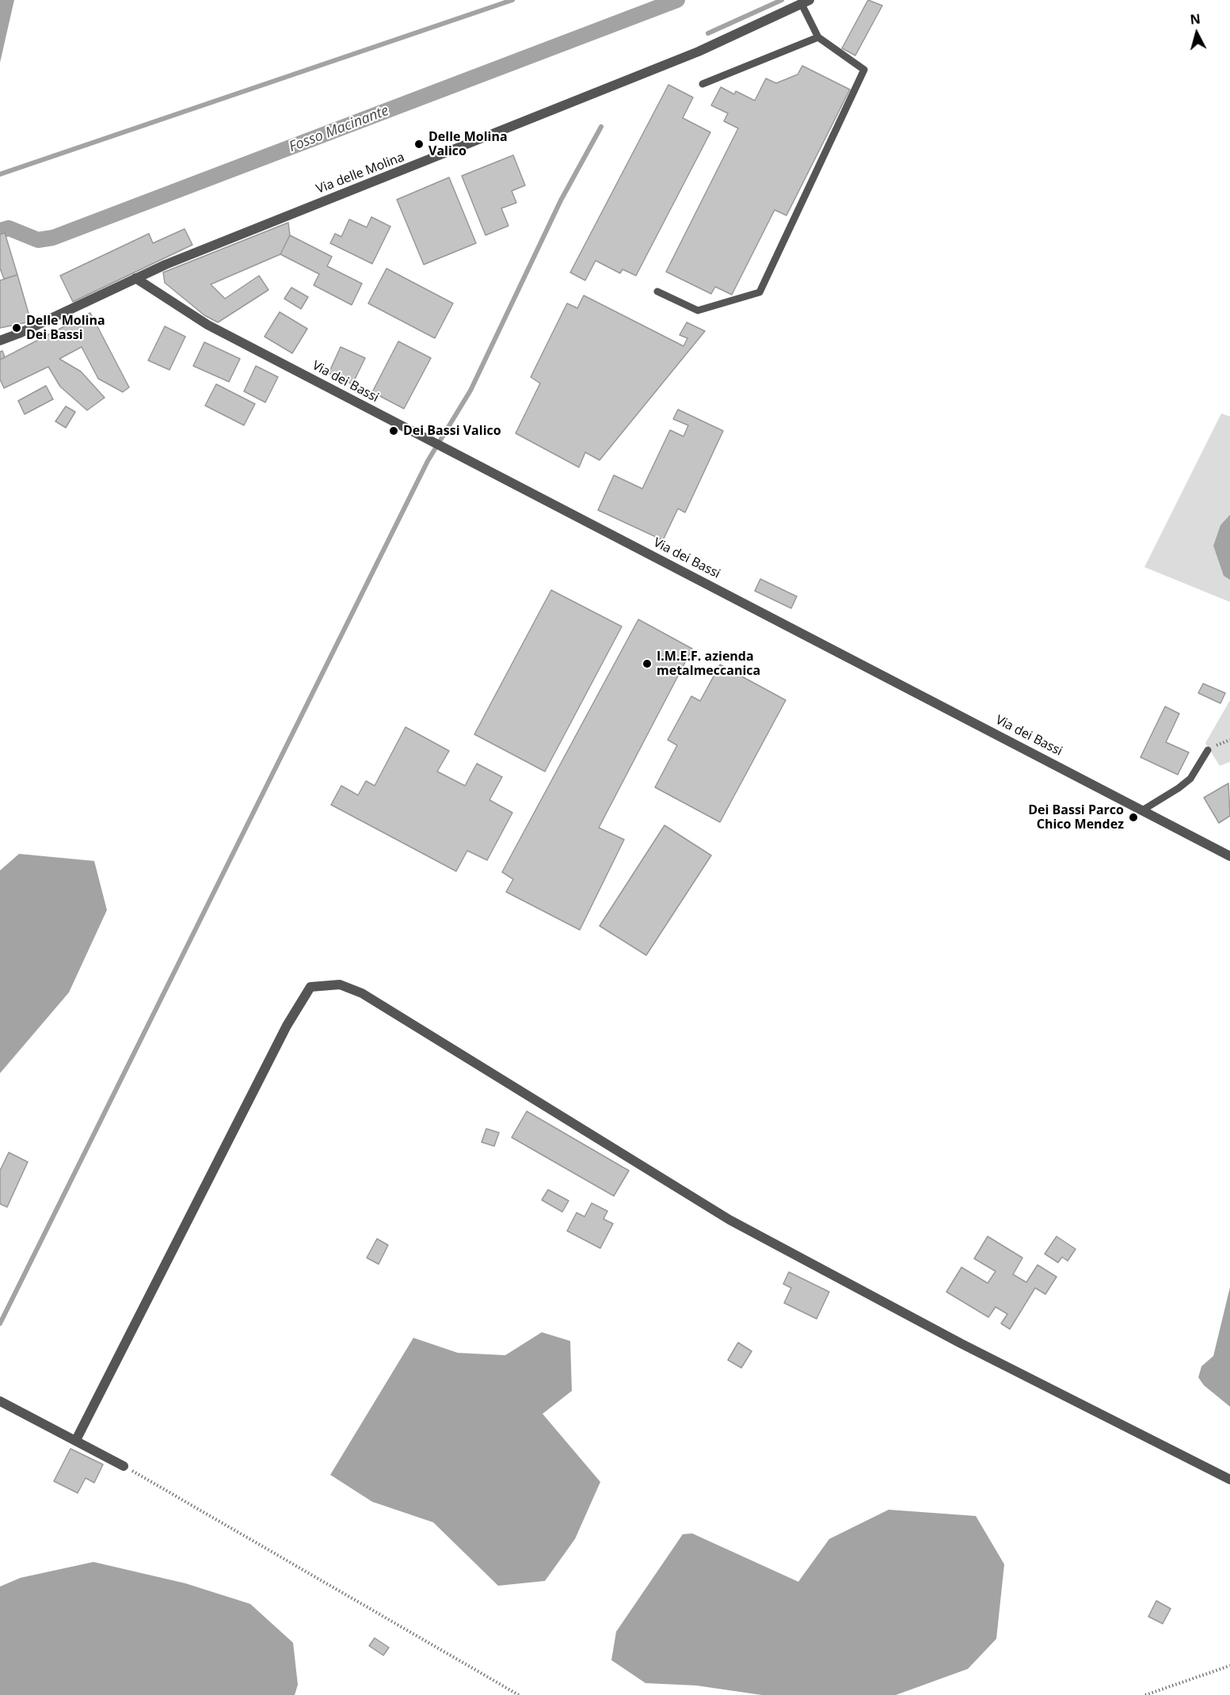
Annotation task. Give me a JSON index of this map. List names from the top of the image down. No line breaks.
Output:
{"streets":{"street":["Via delle Molina","Via dei Bassi"]},"crossings":[["Via delle Molina","Via dei Bassi"]],"water":["Fosso Macinante"],"places":["Delle Molina Valico","Delle Molina Dei Bassi","Dei Bassi Valico","I.M.E.F. azienda metalmeccanica","Dei Bassi Parco Chico Mendez"],"north":"top"}
